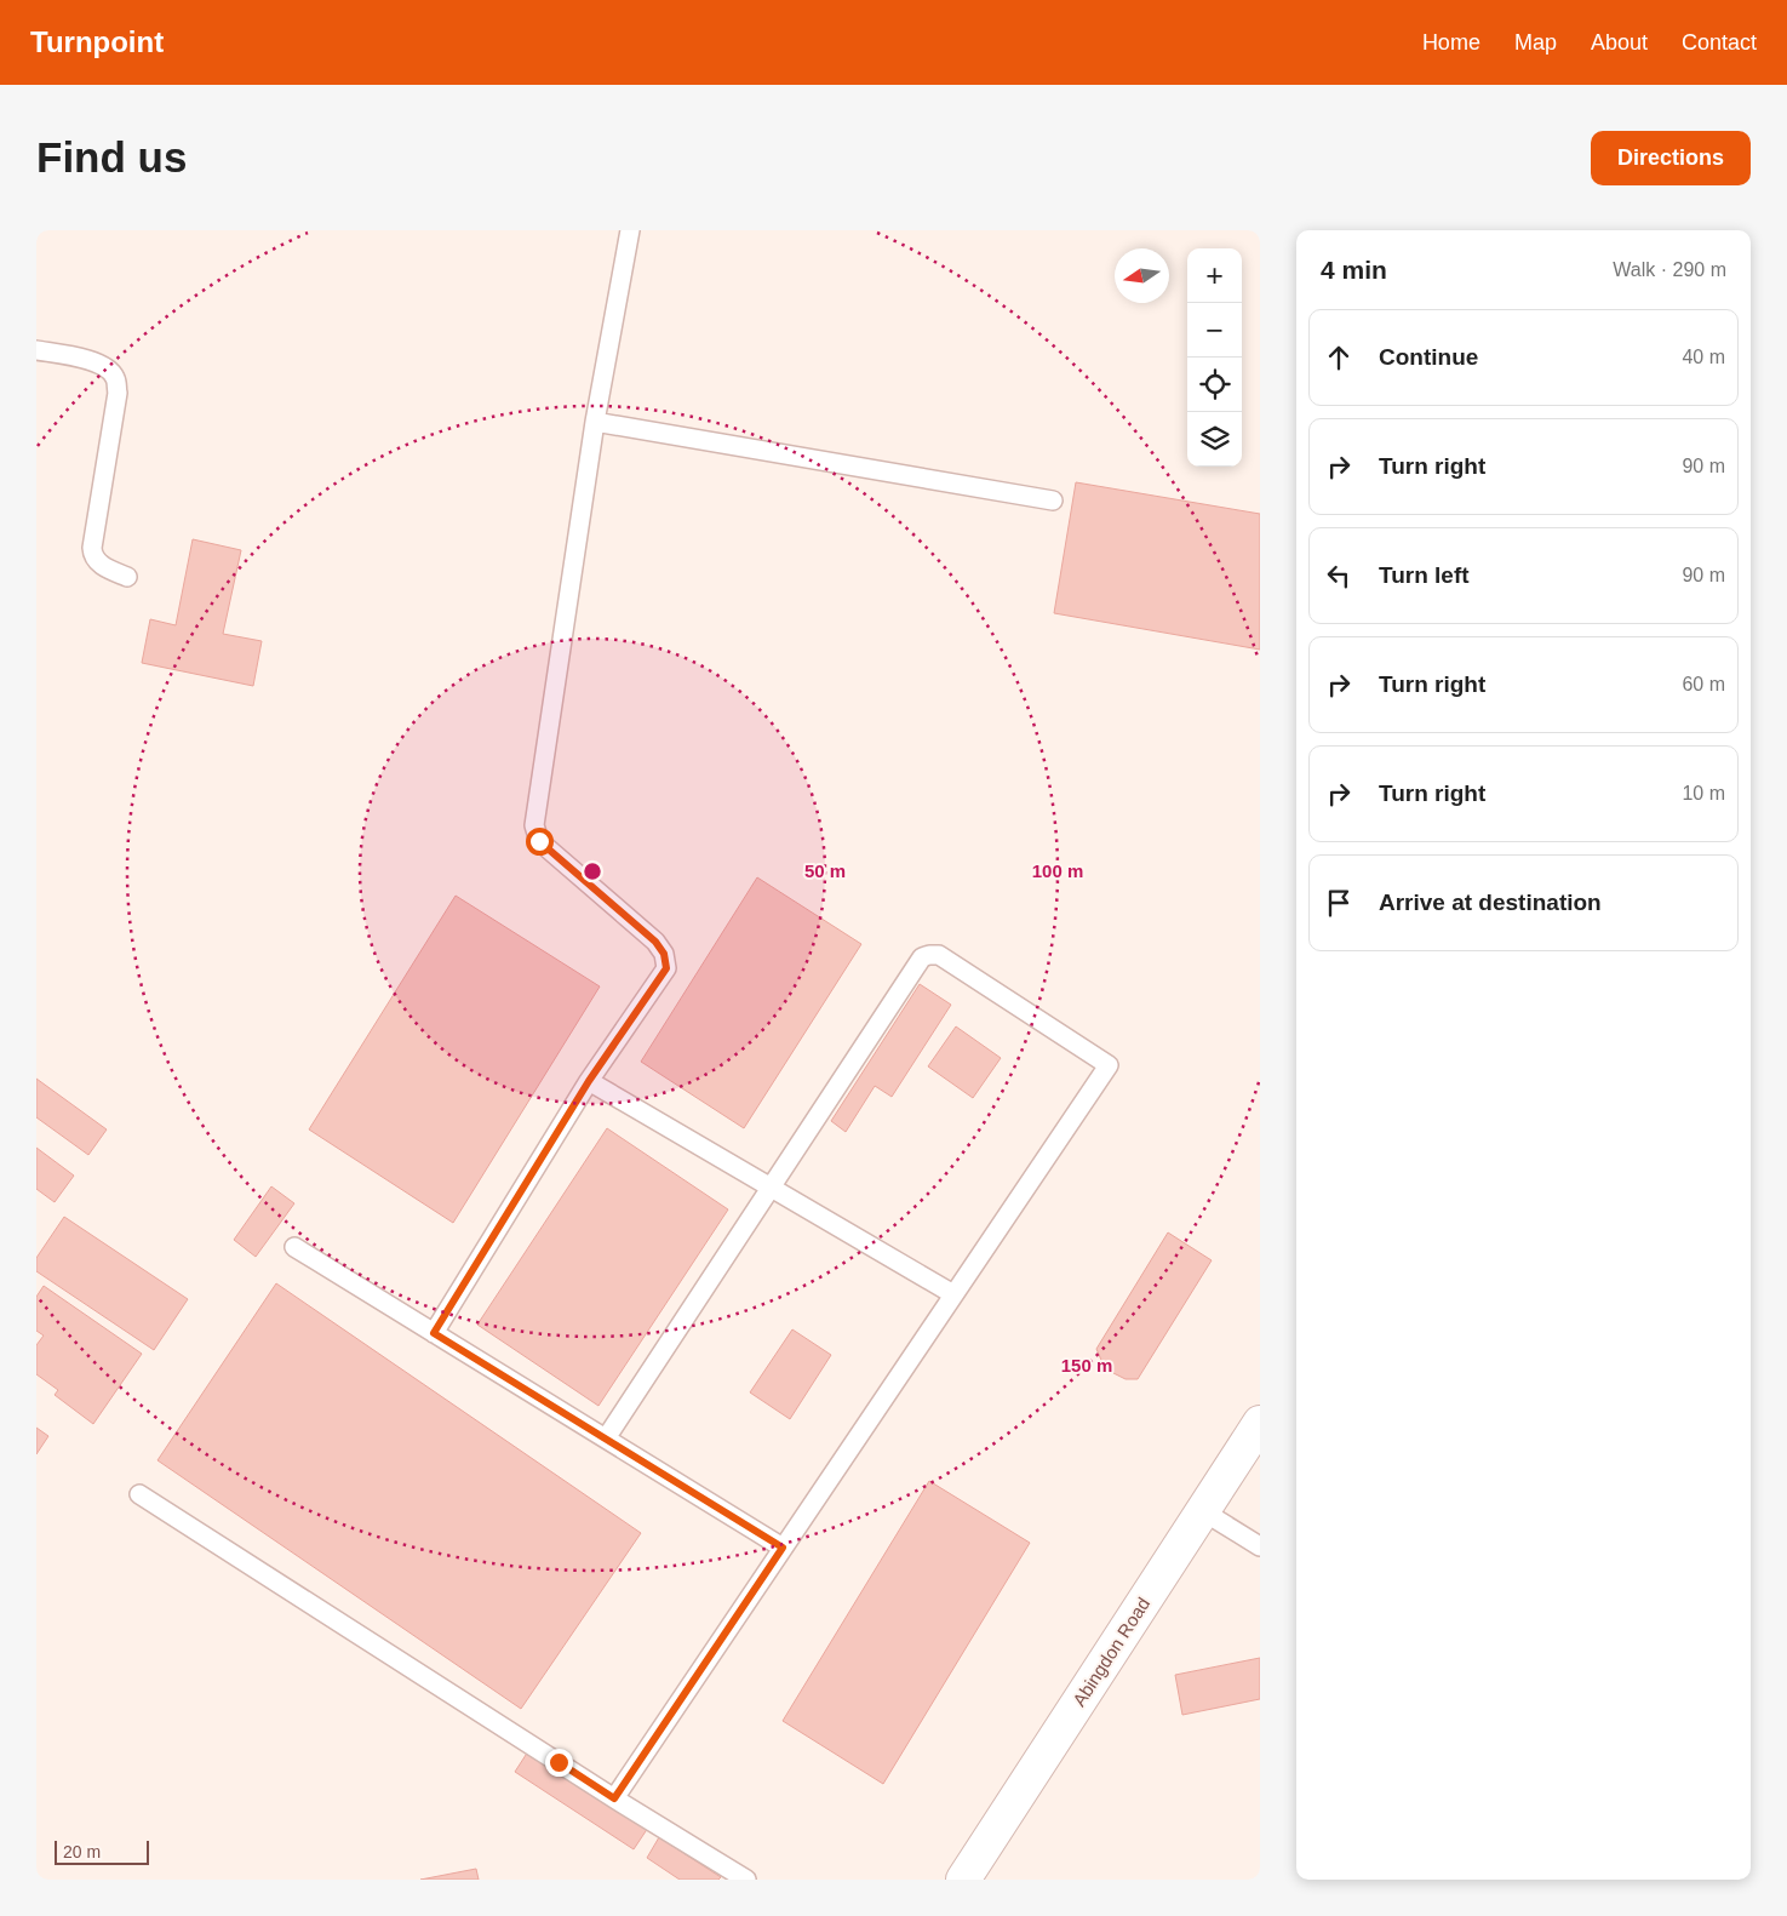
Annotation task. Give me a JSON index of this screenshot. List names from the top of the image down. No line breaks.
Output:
{"streets":{"street":["Abingdon Road"]},"scale_bar":"20 m","north":"left","page":{"header":"Turnpoint","nav":["Home","Map","About","Contact"],"buttons":"Directions","title":"Find us","heading":["4 min","Walk · 290 m"],"map_buttons":["+","−"],"list":[["Continue","40 m"],["Turn right","90 m"],["Turn left","90 m"],["Turn right","60 m"],["Turn right","10 m"],"Arrive at destination"],"scale":"20 m"},"rings":["50 m","100 m","150 m"]}
